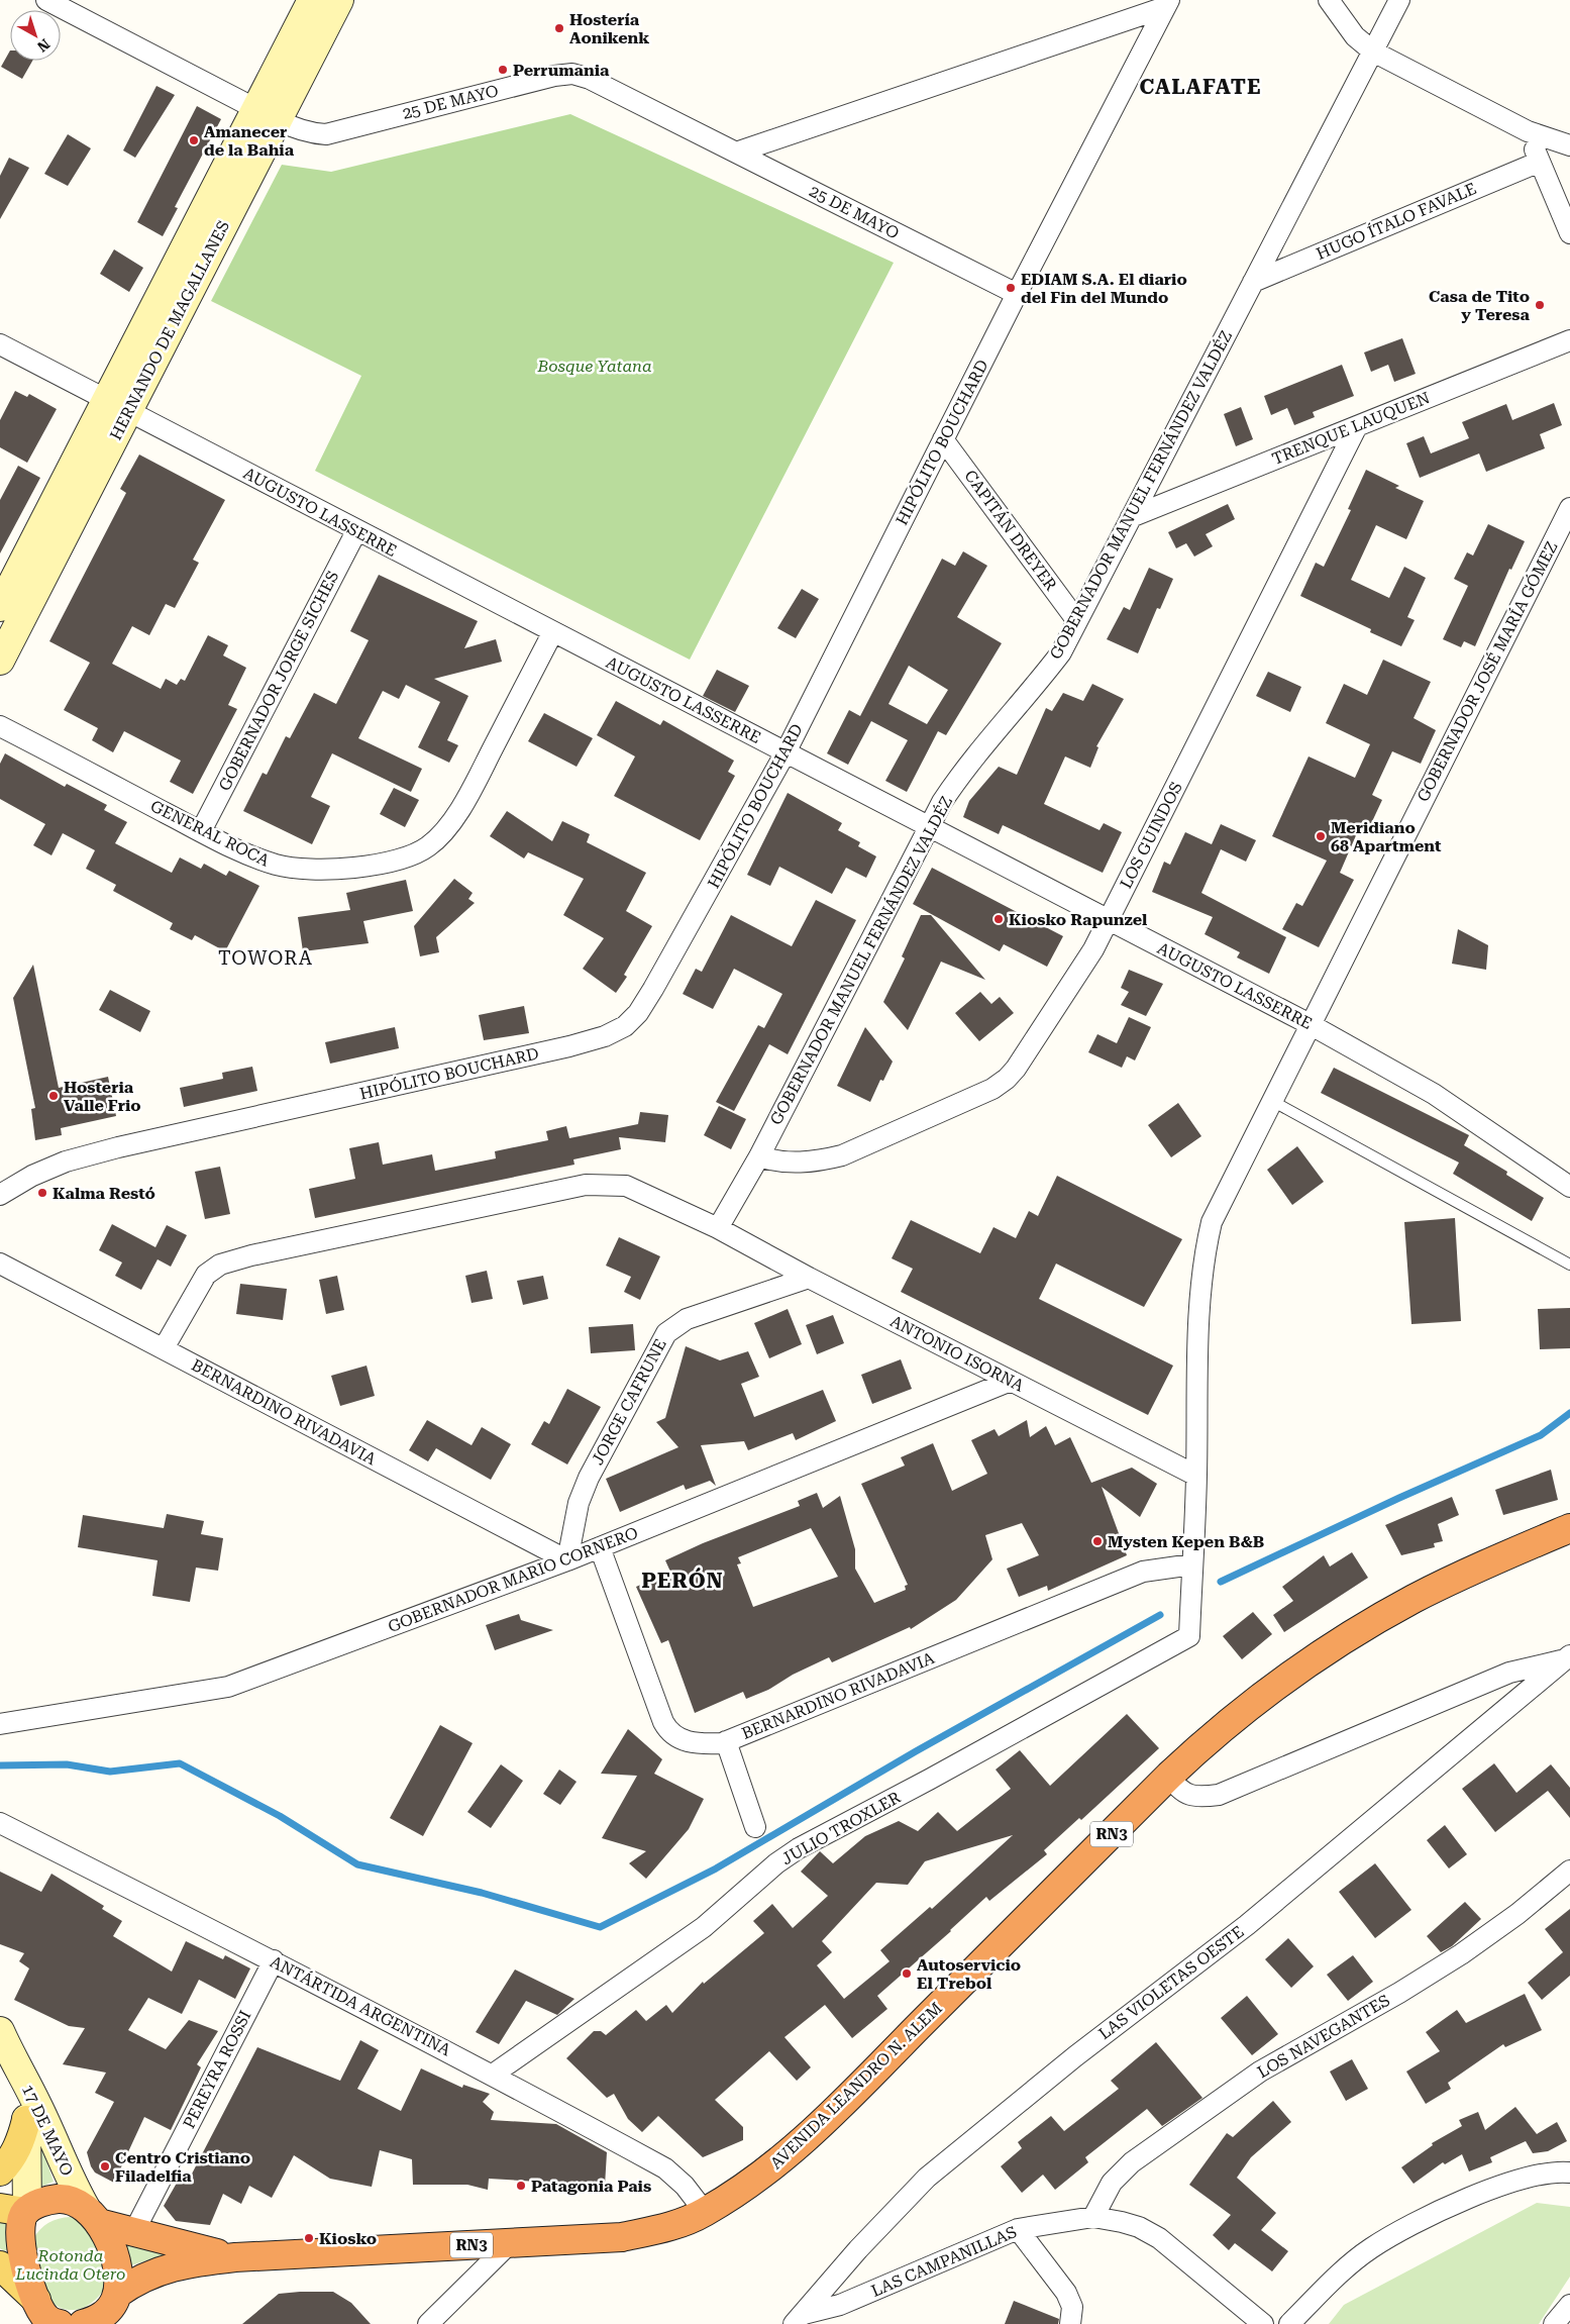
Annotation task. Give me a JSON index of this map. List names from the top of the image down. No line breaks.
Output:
{"streets":{"highway":["RN3","AVENIDA LEANDRO N. ALEM"],"main road":["HERNANDO DE MAGALLANES","17 DE MAYO"],"street":["25 DE MAYO","HUGO ÍTALO FAVALE","TRENQUE LAUQUEN","HIPÓLITO BOUCHARD","GOBERNADOR MANUEL FERNÁNDEZ VALDÉZ","AUGUSTO LASSERRE","CAPITÁN DREYER","GOBERNADOR JOSÉ MARÍA GÓMEZ","GOBERNADOR JORGE SICHES","GENERAL ROCA","LOS GUINDOS","ANTONIO ISORNA","JORGE CAFRUNE","BERNARDINO RIVADAVIA","GOBERNADOR MARIO CORNERO","JULIO TROXLER","LAS VIOLETAS OESTE","ANTÁRTIDA ARGENTINA","LOS NAVEGANTES","PEREYRA ROSSI","LAS CAMPANILLAS"]},"crossings":[["25 DE MAYO","HERNANDO DE MAGALLANES"],["25 DE MAYO","HIPÓLITO BOUCHARD"],["HUGO ÍTALO FAVALE","GOBERNADOR MANUEL FERNÁNDEZ VALDÉZ"],["HERNANDO DE MAGALLANES","AUGUSTO LASSERRE"],["TRENQUE LAUQUEN","GOBERNADOR MANUEL FERNÁNDEZ VALDÉZ"],["TRENQUE LAUQUEN","LOS GUINDOS"],["HIPÓLITO BOUCHARD","AUGUSTO LASSERRE"],["HIPÓLITO BOUCHARD","CAPITÁN DREYER"],["GOBERNADOR MANUEL FERNÁNDEZ VALDÉZ","AUGUSTO LASSERRE"],["GOBERNADOR MANUEL FERNÁNDEZ VALDÉZ","CAPITÁN DREYER"],["GOBERNADOR MANUEL FERNÁNDEZ VALDÉZ","LOS GUINDOS"],["GOBERNADOR MANUEL FERNÁNDEZ VALDÉZ","ANTONIO ISORNA"],["AUGUSTO LASSERRE","GOBERNADOR JOSÉ MARÍA GÓMEZ"],["AUGUSTO LASSERRE","GOBERNADOR JORGE SICHES"],["AUGUSTO LASSERRE","GENERAL ROCA"],["AUGUSTO LASSERRE","LOS GUINDOS"],["GOBERNADOR JOSÉ MARÍA GÓMEZ","ANTONIO ISORNA"],["GOBERNADOR JOSÉ MARÍA GÓMEZ","BERNARDINO RIVADAVIA"],["GOBERNADOR JOSÉ MARÍA GÓMEZ","JULIO TROXLER"],["GOBERNADOR JORGE SICHES","GENERAL ROCA"],["ANTONIO ISORNA","JORGE CAFRUNE"],["ANTONIO ISORNA","GOBERNADOR MARIO CORNERO"],["JORGE CAFRUNE","BERNARDINO RIVADAVIA"],["JORGE CAFRUNE","GOBERNADOR MARIO CORNERO"],["BERNARDINO RIVADAVIA","GOBERNADOR MARIO CORNERO"],["JULIO TROXLER","ANTÁRTIDA ARGENTINA"],["RN3","AVENIDA LEANDRO N. ALEM"],["RN3","17 DE MAYO"],["LAS VIOLETAS OESTE","LAS CAMPANILLAS"],["ANTÁRTIDA ARGENTINA","PEREYRA ROSSI"],["ANTÁRTIDA ARGENTINA","AVENIDA LEANDRO N. ALEM"],["LOS NAVEGANTES","LAS CAMPANILLAS"],["PEREYRA ROSSI","AVENIDA LEANDRO N. ALEM"],["AVENIDA LEANDRO N. ALEM","17 DE MAYO"]],"districts":["CALAFATE","TOWORA","PERÓN"],"parks":["Bosque Yatana","Rotonda Lucinda Otero"],"places":["Hostería Aonikenk","Perrumania","Amanecer de la Bahia","EDIAM S.A. El diario del Fin del Mundo","Casa de Tito y Teresa","Meridiano 68 Apartment","Kiosko Rapunzel","Hosteria Valle Frio","Kalma Restó","Mysten Kepen B&B","Autoservicio El Trebol","Centro Cristiano Filadelfia","Patagonia Pais","Kiosko"],"north":"bottom right"}
